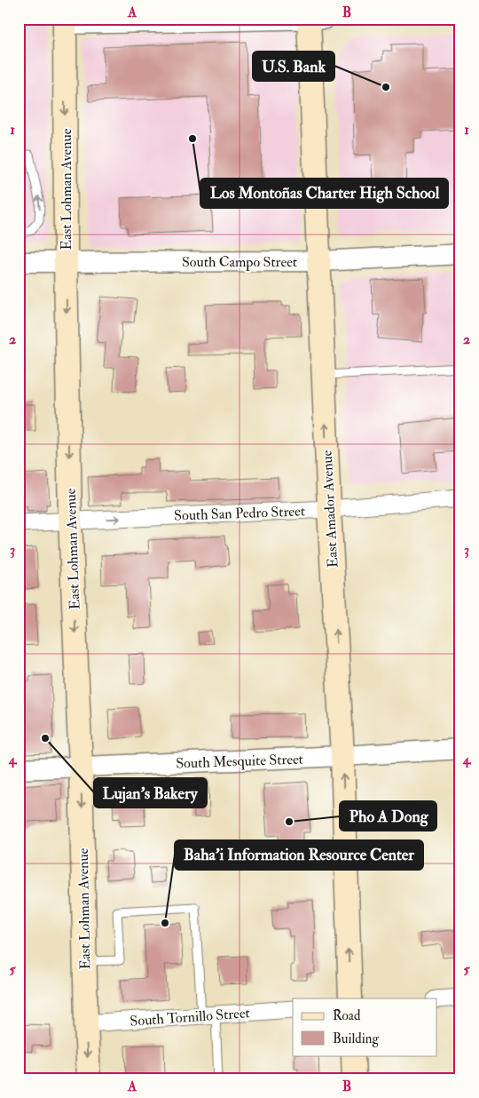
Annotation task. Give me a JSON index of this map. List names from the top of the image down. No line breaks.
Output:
{"streets":{"main road":["East Lohman Avenue","East Amador Avenue"],"street":["South Campo Street","South San Pedro Street","South Mesquite Street","South Tornillo Street"]},"crossings":[["East Lohman Avenue","South Campo Street"],["East Lohman Avenue","South San Pedro Street"],["East Lohman Avenue","South Mesquite Street"],["East Lohman Avenue","South Tornillo Street"],["South Campo Street","East Amador Avenue"],["East Amador Avenue","South San Pedro Street"],["East Amador Avenue","South Mesquite Street"]],"one_way":["East Lohman Avenue","East Amador Avenue","South San Pedro Street"],"places":["U.S. Bank","Los Montoñas Charter High School","Lujan's Bakery","Pho A Dong","Baha'i Information Resource Center"],"legend":["Road","Building"],"grid":{"columns":["A","B"],"rows":["1","2","3","4","5"]}}
